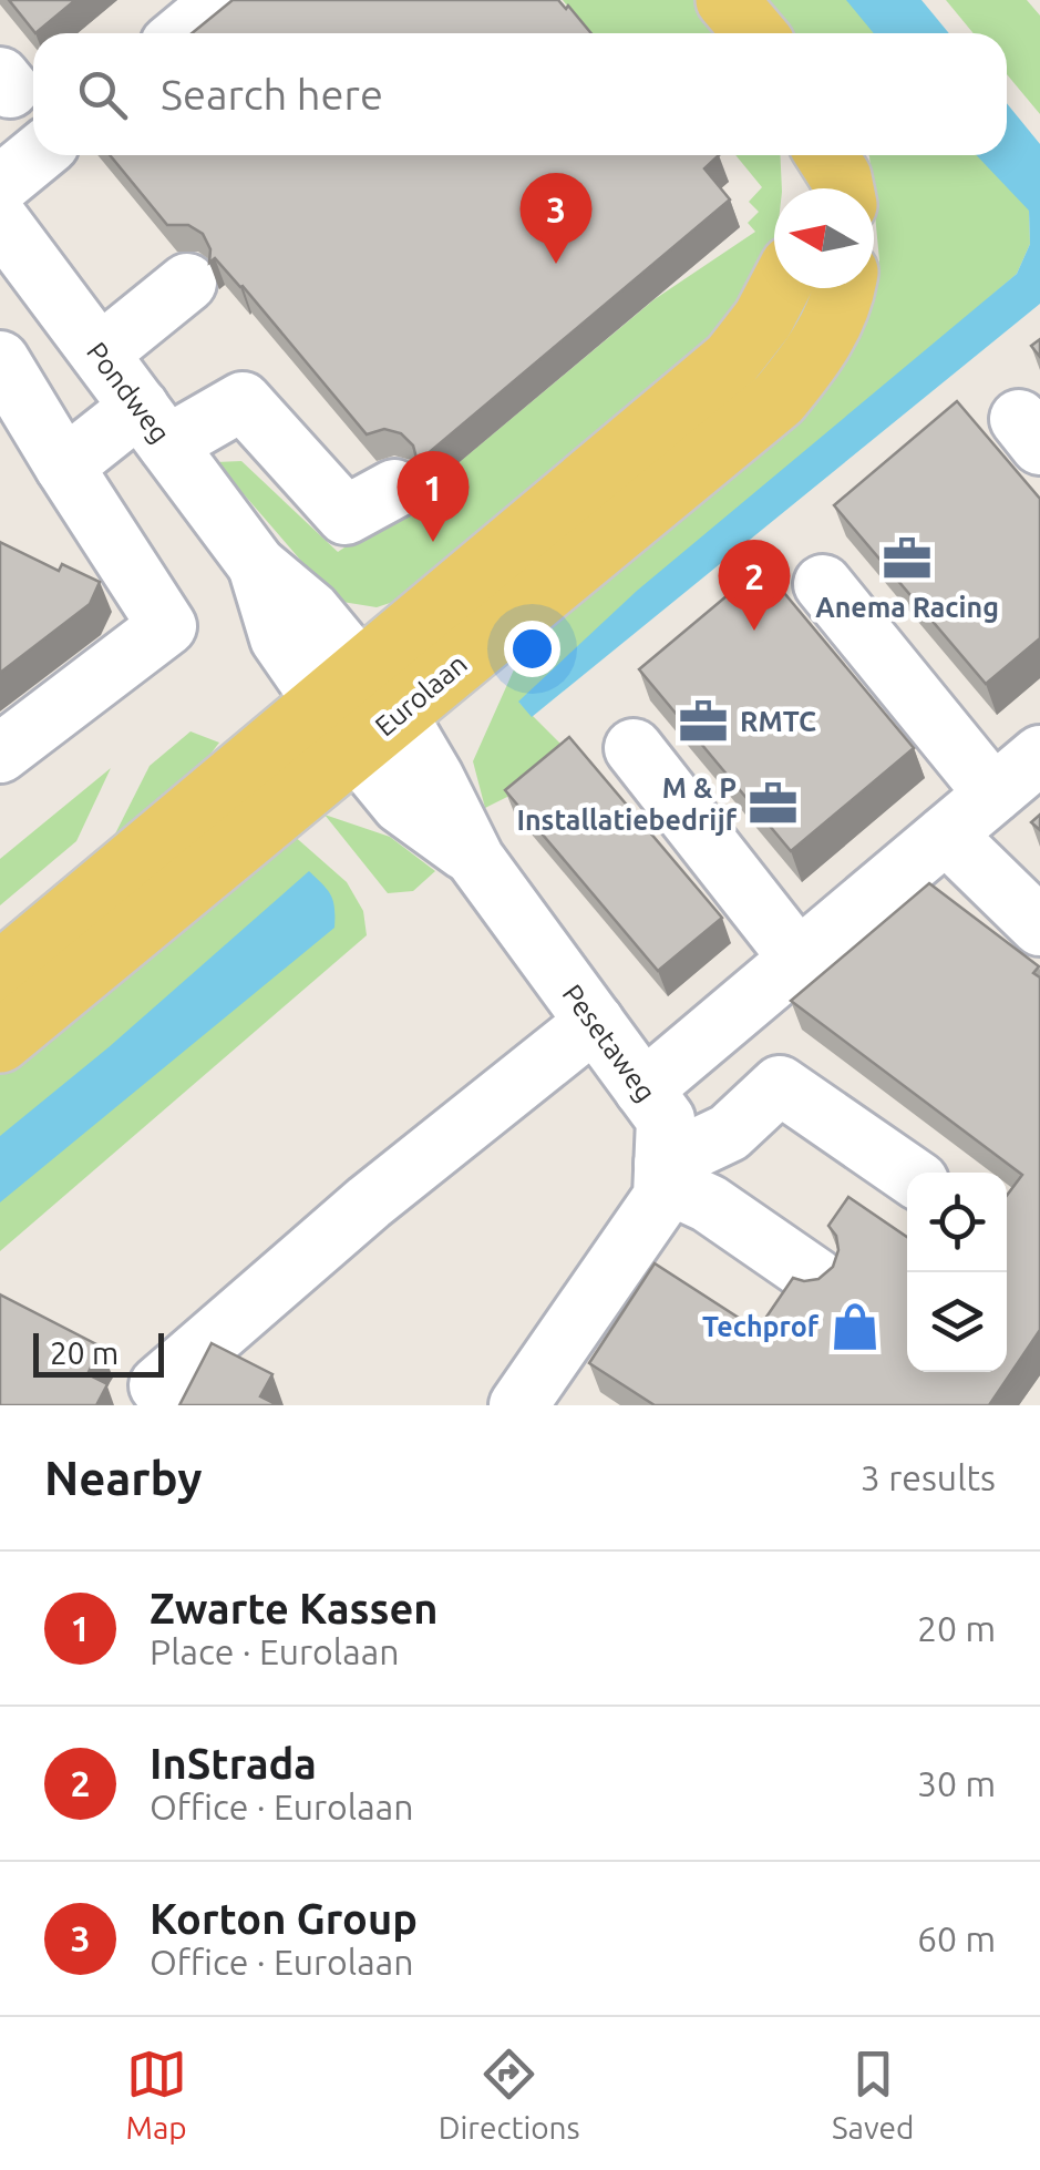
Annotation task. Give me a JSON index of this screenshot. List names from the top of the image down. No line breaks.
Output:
{"streets":{"main road":["Eurolaan"],"street":["Pondweg","Pesetaweg"]},"crossings":[["Pondweg","Eurolaan"],["Pondweg","Pesetaweg"],["Eurolaan","Pesetaweg"]],"places":{"office":["Anema Racing","RMTC","M & P Installatiebedrijf"],"shop":["Techprof"]},"scale_bar":"20 m","north":"left","page":{"search":"Search here","pins":["3","1","2"],"scale":"20 m","heading":["Nearby","3 results"],"list":[{"mark":"1","name":"Zwarte Kassen","note":"Place · Eurolaan","value":"20 m"},{"mark":"2","name":"InStrada","note":"Office · Eurolaan","value":"30 m"},{"mark":"3","name":"Korton Group","note":"Office · Eurolaan","value":"60 m"}],"nav":["Map","Directions","Saved"]}}
